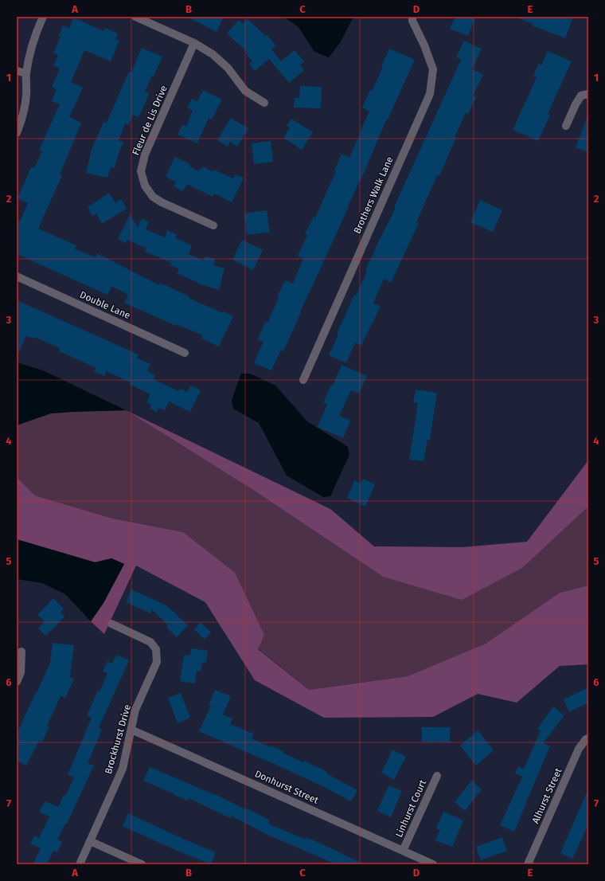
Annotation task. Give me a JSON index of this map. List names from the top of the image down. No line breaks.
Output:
{"streets":{"street":["Fleur de Lis Drive","Brothers Walk Lane","Double Lane","Brockhurst Drive","Donhurst Street","Alhurst Street","Linhurst Court"]},"crossings":[["Brockhurst Drive","Donhurst Street"],["Donhurst Street","Linhurst Court"]],"grid":{"columns":["A","B","C","D","E"],"rows":["1","2","3","4","5","6","7"]}}
